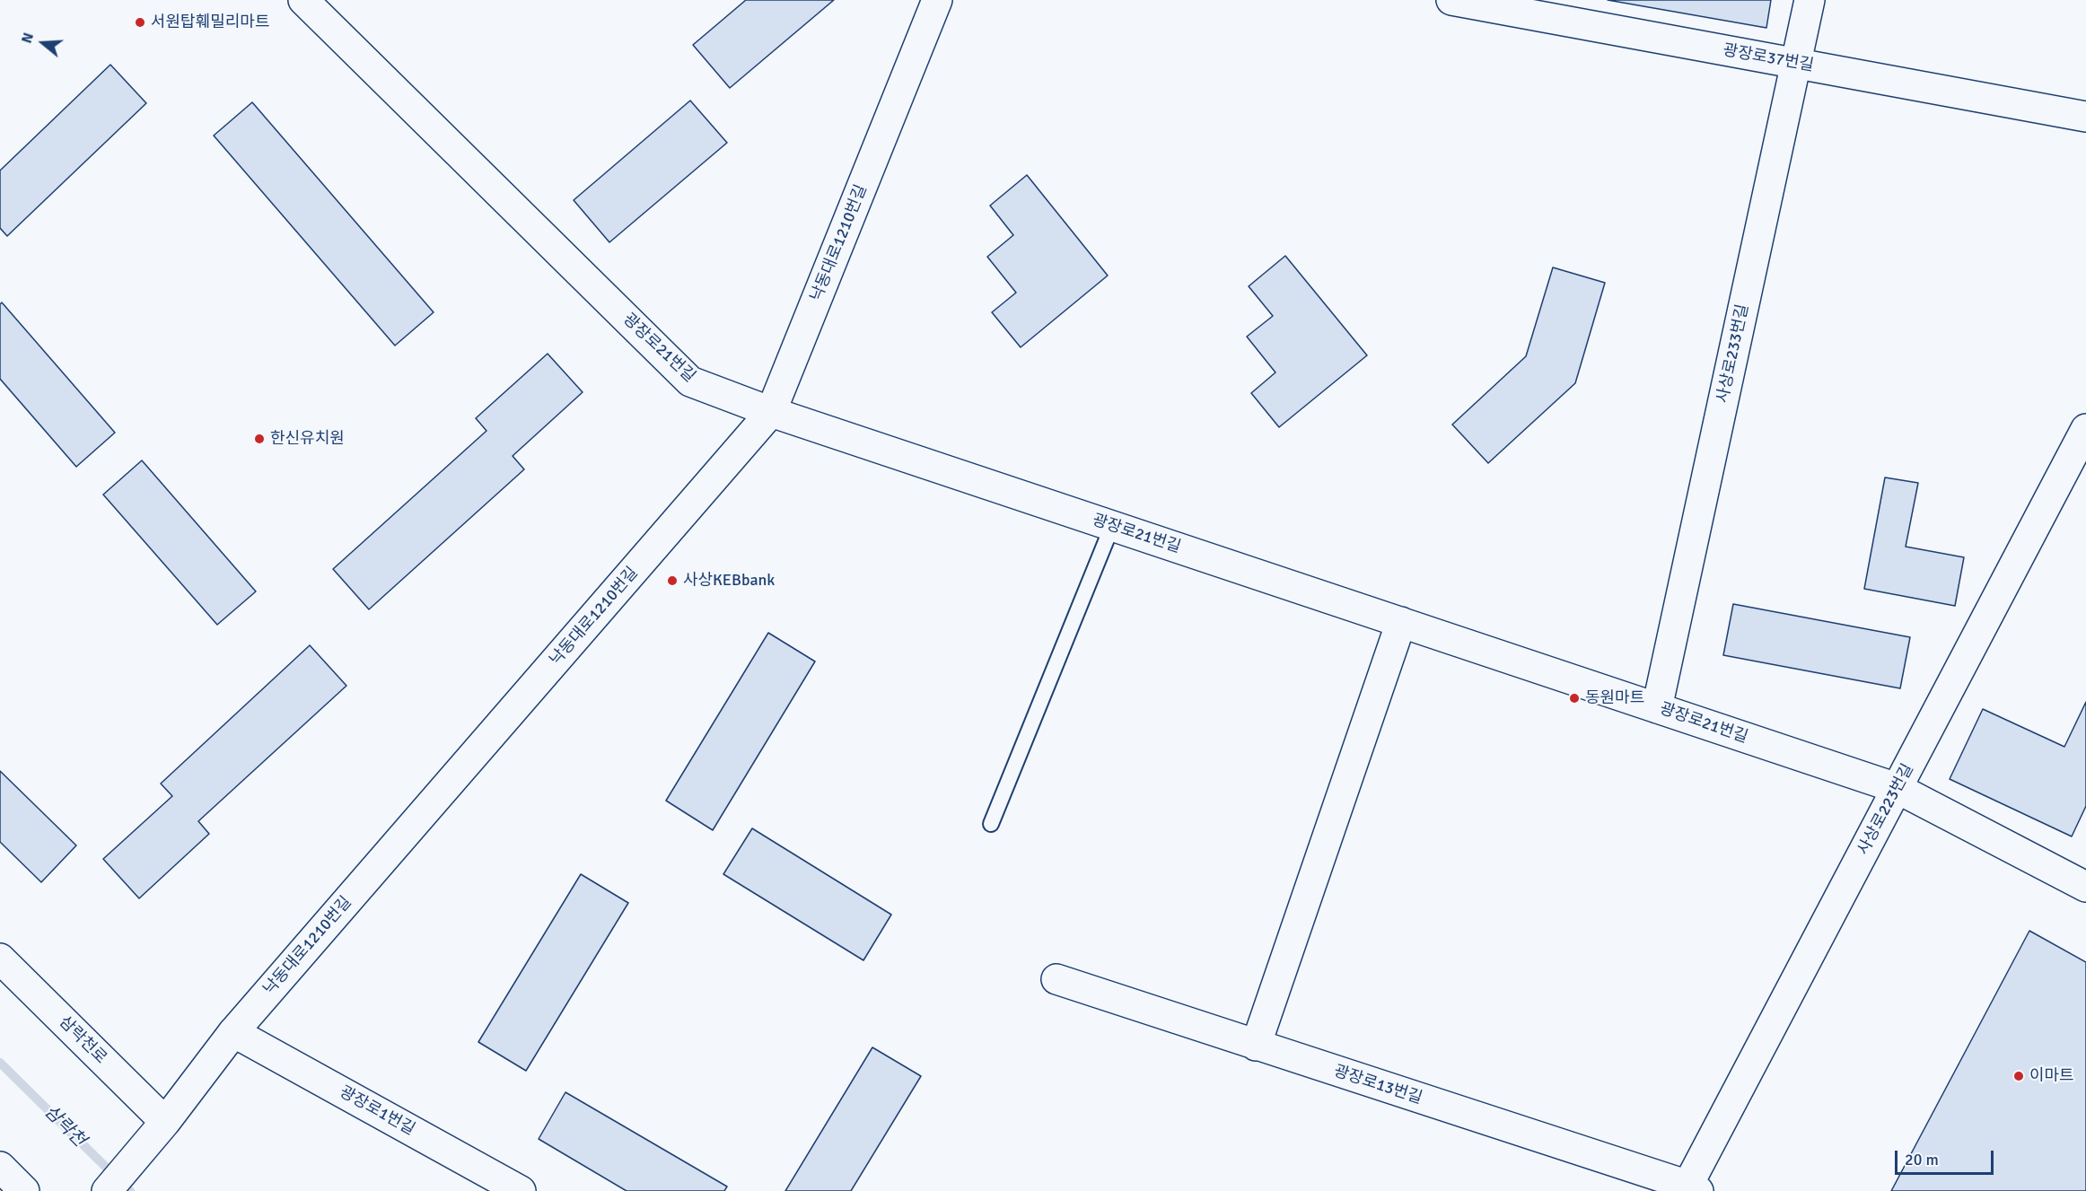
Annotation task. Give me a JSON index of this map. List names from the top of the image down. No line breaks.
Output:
{"streets":{"street":["광장로37번길","낙동대로1210번길","광장로21번길","사상로233번길","사상로223번길","삼락천로","광장로13번길","광장로1번길"]},"crossings":[["광장로37번길","사상로233번길"],["낙동대로1210번길","광장로21번길"],["낙동대로1210번길","삼락천로"],["낙동대로1210번길","광장로1번길"],["광장로21번길","사상로233번길"],["광장로21번길","사상로223번길"],["사상로223번길","광장로13번길"]],"water":["삼락천"],"places":["서원탑훼밀리마트","한신유치원","사상KEBbank","동원마트","이마트"],"scale_bar":"20 m","north":"left"}
